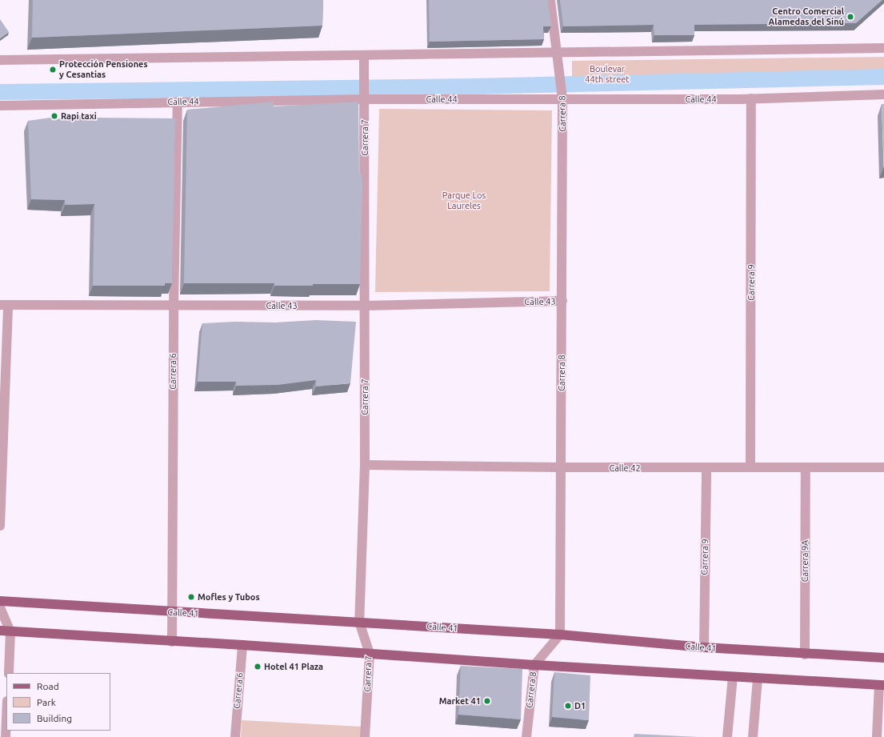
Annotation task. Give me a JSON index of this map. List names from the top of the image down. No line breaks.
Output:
{"streets":{"main road":["Calle 41"],"street":["Calle 44","Carrera 8","Carrera 7","Carrera 9","Calle 43","Carrera 6","Calle 42","Carrera 9A"]},"crossings":[["Calle 44","Carrera 8"],["Calle 44","Carrera 7"],["Calle 44","Carrera 9"],["Calle 44","Carrera 6"],["Carrera 8","Calle 43"],["Carrera 8","Calle 42"],["Carrera 8","Calle 41"],["Carrera 7","Calle 43"],["Carrera 7","Calle 42"],["Carrera 7","Calle 41"],["Carrera 9","Calle 42"],["Carrera 9","Calle 41"],["Calle 43","Carrera 6"],["Carrera 6","Calle 41"],["Calle 42","Carrera 9A"],["Carrera 9A","Calle 41"]],"parks":["Boulevar 44th street","Parque Los Laureles"],"places":["Centro Comercial Alamedas del Sinú","Protección Pensiones y Cesantias","Rapi taxi","Mofles y Tubos","Hotel 41 Plaza","Market 41","D1"],"legend":["Road","Park","Building"]}
